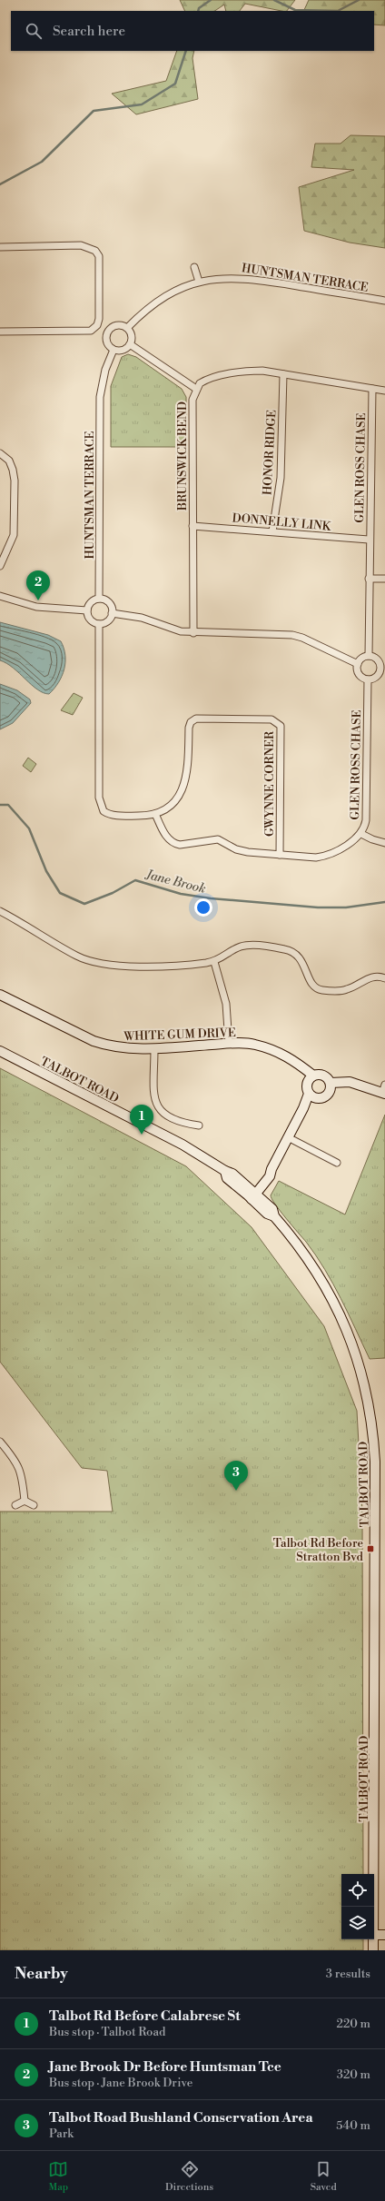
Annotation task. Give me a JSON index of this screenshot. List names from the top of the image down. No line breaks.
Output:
{"streets":{"main road":["WHITE GUM DRIVE","TALBOT ROAD"],"street":["HUNTSMAN TERRACE","HONOR RIDGE","BRUNSWICK BEND","GLEN ROSS CHASE","DONNELLY LINK","GWYNNE CORNER"]},"crossings":[["HUNTSMAN TERRACE","GWYNNE CORNER"],["HONOR RIDGE","BRUNSWICK BEND"],["HONOR RIDGE","DONNELLY LINK"],["BRUNSWICK BEND","GLEN ROSS CHASE"],["BRUNSWICK BEND","DONNELLY LINK"],["GLEN ROSS CHASE","DONNELLY LINK"],["GLEN ROSS CHASE","GWYNNE CORNER"]],"water":["Jane Brook"],"places":{"transit":["Talbot Rd Before Stratton Bvd"]},"page":{"search":"Search here","pins":["2","1","3"],"heading":["Nearby","3 results"],"list":[{"mark":"1","name":"Talbot Rd Before Calabrese St","note":"Bus stop · Talbot Road","value":"220 m"},{"mark":"2","name":"Jane Brook Dr Before Huntsman Tce","note":"Bus stop · Jane Brook Drive","value":"320 m"},{"mark":"3","name":"Talbot Road Bushland Conservation Area","note":"Park","value":"540 m"}],"nav":["Map","Directions","Saved"]}}
